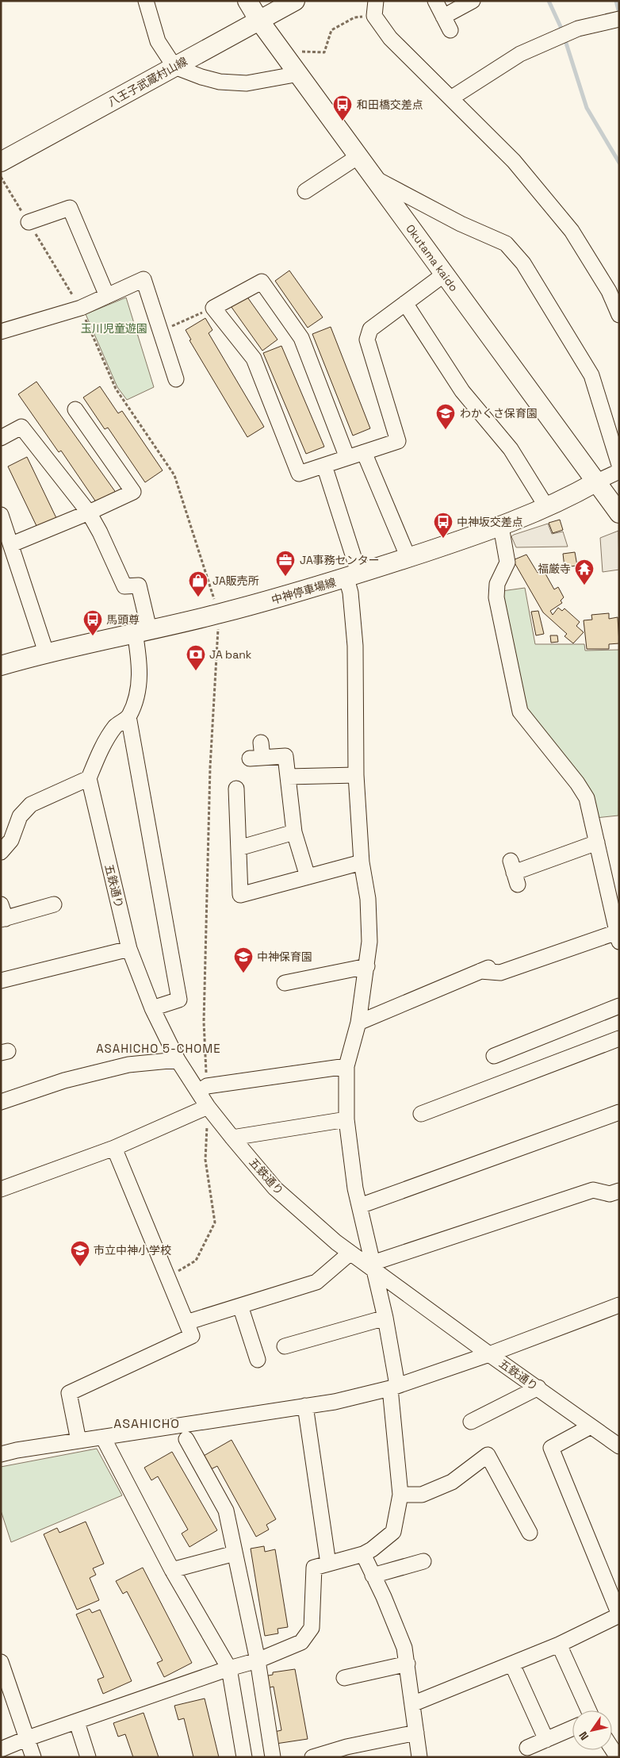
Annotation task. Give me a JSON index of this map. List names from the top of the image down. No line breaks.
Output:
{"streets":{"main road":["八王子武蔵村山線","Okutama kaido","中神停車場線"],"street":["五鉄通り"]},"crossings":[["八王子武蔵村山線","Okutama kaido"],["Okutama kaido","中神停車場線"]],"districts":["ASAHICHO 5-CHOME","ASAHICHO"],"parks":["玉川児童遊園"],"places":{"bus stop":["和田橋交差点","中神坂交差点","馬頭尊"],"school or university":["わかくさ保育園","中神保育園","市立中神小学校"],"office":["JA事務センター"],"temple":["福厳寺"],"shop":["JA販売所"],"bank":["JA bank"]},"north":"bottom left"}
